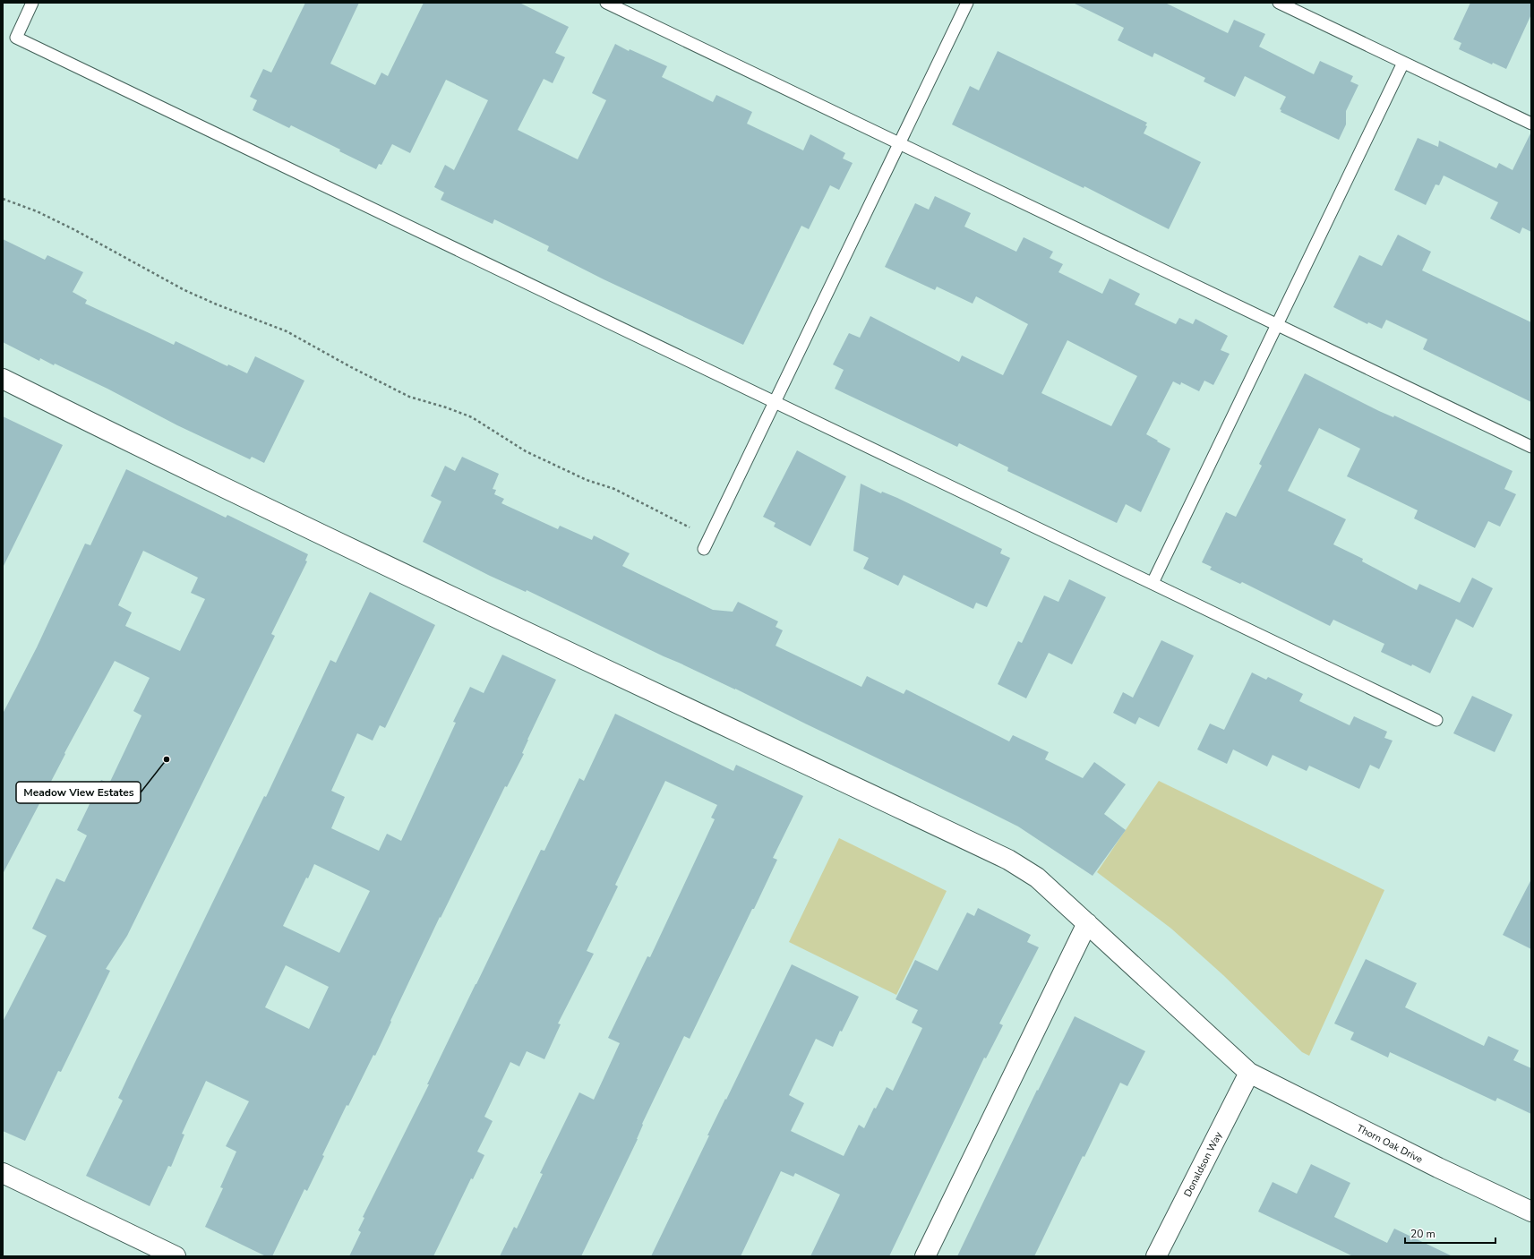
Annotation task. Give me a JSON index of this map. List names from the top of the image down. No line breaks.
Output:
{"streets":{"street":["Thorn Oak Drive","Donaldson Way"]},"crossings":[["Thorn Oak Drive","Donaldson Way"]],"places":["Meadow View Estates"],"scale_bar":"20 m"}
